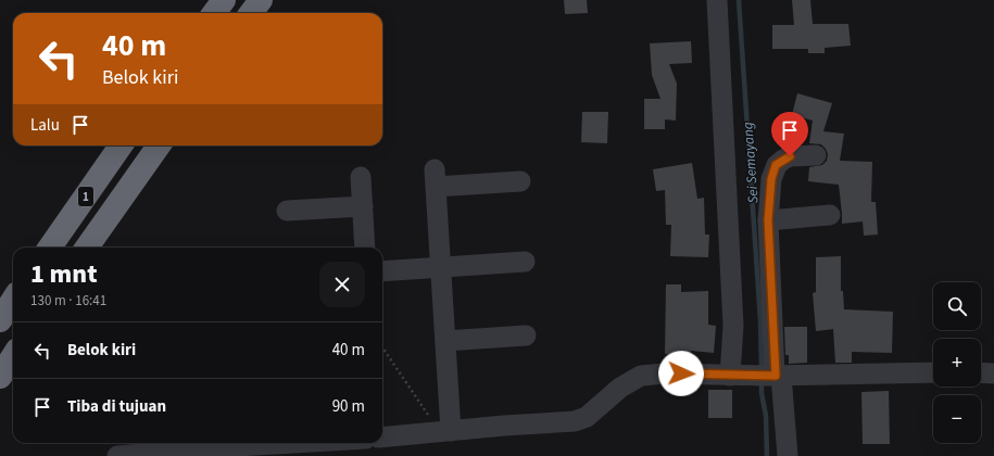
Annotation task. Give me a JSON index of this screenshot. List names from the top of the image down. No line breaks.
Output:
{"streets":{"highway":["1"]},"water":["Sei Semayang"],"page":{"turn":["40 m","Belok kiri"],"then":"Lalu","heading":["1 mnt","130 m · 16:41"],"map_buttons":["+","−"],"list":[{"name":"Belok kiri","value":"40 m"},{"name":"Tiba di tujuan","value":"90 m"}]}}
